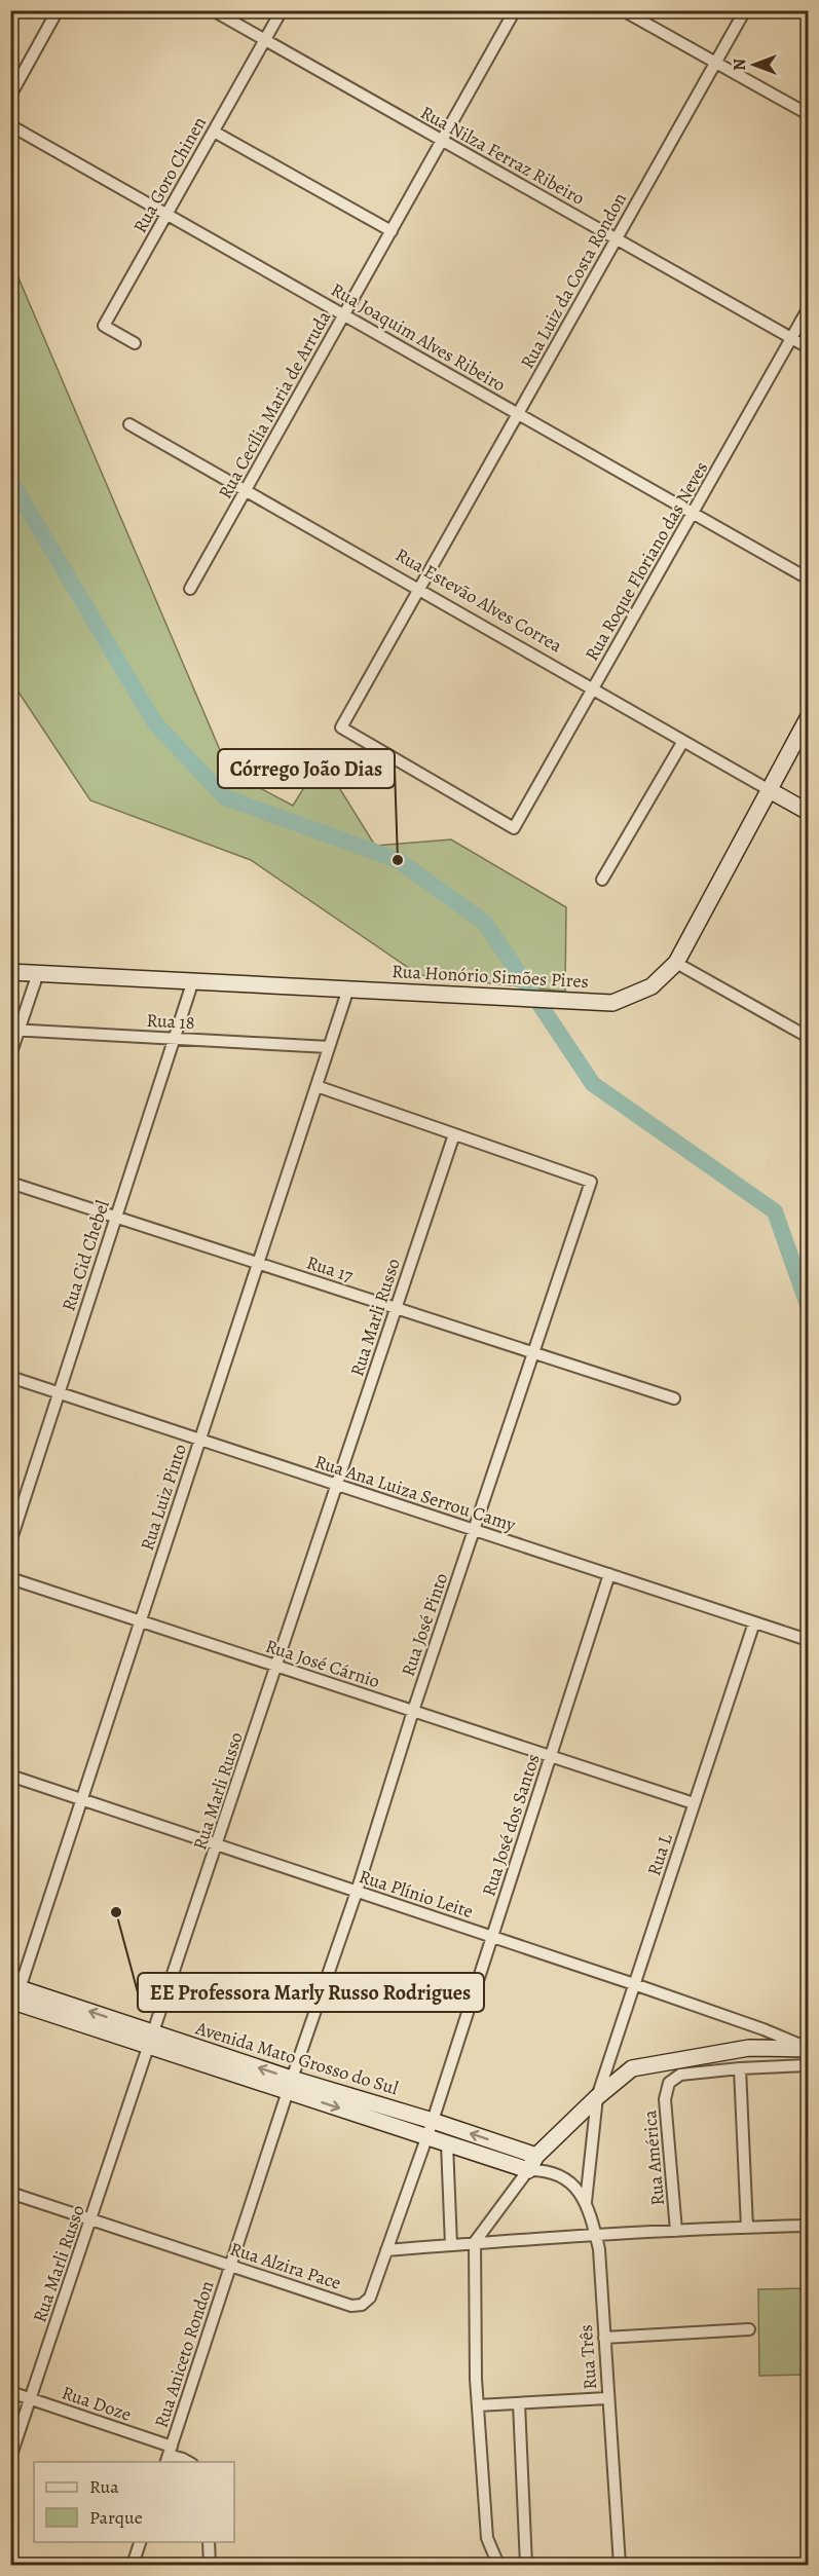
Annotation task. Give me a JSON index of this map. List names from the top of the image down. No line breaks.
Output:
{"streets":{"main road":["Rua Estevão Alves Correa","Rua Honório Simões Pires","Avenida Mato Grosso do Sul"],"street":["Rua Nilza Ferraz Ribeiro","Rua Goro Chinen","Rua Luiz da Costa Rondon","Rua Joaquim Alves Ribeiro","Rua Cecília Maria de Arruda","Rua Roque Floriano das Neves","Rua 18","Rua Cid Chebel","Rua 17","Rua Marli Russo","Rua Ana Luiza Serrou Camy","Rua Luiz Pinto","Rua José Pinto","Rua José Cárnio","Rua José dos Santos","Rua L","Rua Plínio Leite","Rua América","Rua Alzira Pace","Rua Aniceto Rondon","Rua Três","Rua Doze"]},"crossings":[["Rua Nilza Ferraz Ribeiro","Rua Goro Chinen"],["Rua Nilza Ferraz Ribeiro","Rua Luiz da Costa Rondon"],["Rua Nilza Ferraz Ribeiro","Rua Cecília Maria de Arruda"],["Rua Nilza Ferraz Ribeiro","Rua Roque Floriano das Neves"],["Rua Goro Chinen","Rua Joaquim Alves Ribeiro"],["Rua Luiz da Costa Rondon","Rua Joaquim Alves Ribeiro"],["Rua Luiz da Costa Rondon","Rua Roque Floriano das Neves"],["Rua Luiz da Costa Rondon","Rua Estevão Alves Correa"],["Rua Joaquim Alves Ribeiro","Rua Cecília Maria de Arruda"],["Rua Joaquim Alves Ribeiro","Rua Roque Floriano das Neves"],["Rua Cecília Maria de Arruda","Rua Estevão Alves Correa"],["Rua Roque Floriano das Neves","Rua Estevão Alves Correa"],["Rua Estevão Alves Correa","Rua Honório Simões Pires"],["Rua Honório Simões Pires","Rua Cid Chebel"],["Rua Honório Simões Pires","Rua Luiz Pinto"],["Rua 18","Rua Cid Chebel"],["Rua 18","Rua Luiz Pinto"],["Rua Cid Chebel","Rua 17"],["Rua Cid Chebel","Rua Ana Luiza Serrou Camy"],["Rua 17","Rua Marli Russo"],["Rua 17","Rua Luiz Pinto"],["Rua 17","Rua José Pinto"],["Rua Marli Russo","Rua Ana Luiza Serrou Camy"],["Rua Marli Russo","Rua José Pinto"],["Rua Marli Russo","Rua José Cárnio"],["Rua Marli Russo","Rua Plínio Leite"],["Rua Marli Russo","Avenida Mato Grosso do Sul"],["Rua Marli Russo","Rua Alzira Pace"],["Rua Marli Russo","Rua Doze"],["Rua Ana Luiza Serrou Camy","Rua Luiz Pinto"],["Rua Ana Luiza Serrou Camy","Rua José Pinto"],["Rua Ana Luiza Serrou Camy","Rua José dos Santos"],["Rua Ana Luiza Serrou Camy","Rua L"],["Rua Luiz Pinto","Rua José Cárnio"],["Rua Luiz Pinto","Rua Plínio Leite"],["Rua Luiz Pinto","Avenida Mato Grosso do Sul"],["Rua José Pinto","Rua José Cárnio"],["Rua José Pinto","Rua Plínio Leite"],["Rua José Pinto","Avenida Mato Grosso do Sul"],["Rua José Pinto","Rua Aniceto Rondon"],["Rua José Cárnio","Rua José dos Santos"],["Rua José Cárnio","Rua L"],["Rua José dos Santos","Rua Plínio Leite"],["Rua José dos Santos","Avenida Mato Grosso do Sul"],["Rua José dos Santos","Rua Alzira Pace"],["Rua L","Rua Plínio Leite"],["Avenida Mato Grosso do Sul","Rua Alzira Pace"],["Avenida Mato Grosso do Sul","Rua Aniceto Rondon"],["Rua Alzira Pace","Rua Aniceto Rondon"],["Rua Aniceto Rondon","Rua Doze"]],"places":["Córrego João Dias","EE Professora Marly Russo Rodrigues"],"legend":["Rua","Parque"],"north":"left"}
